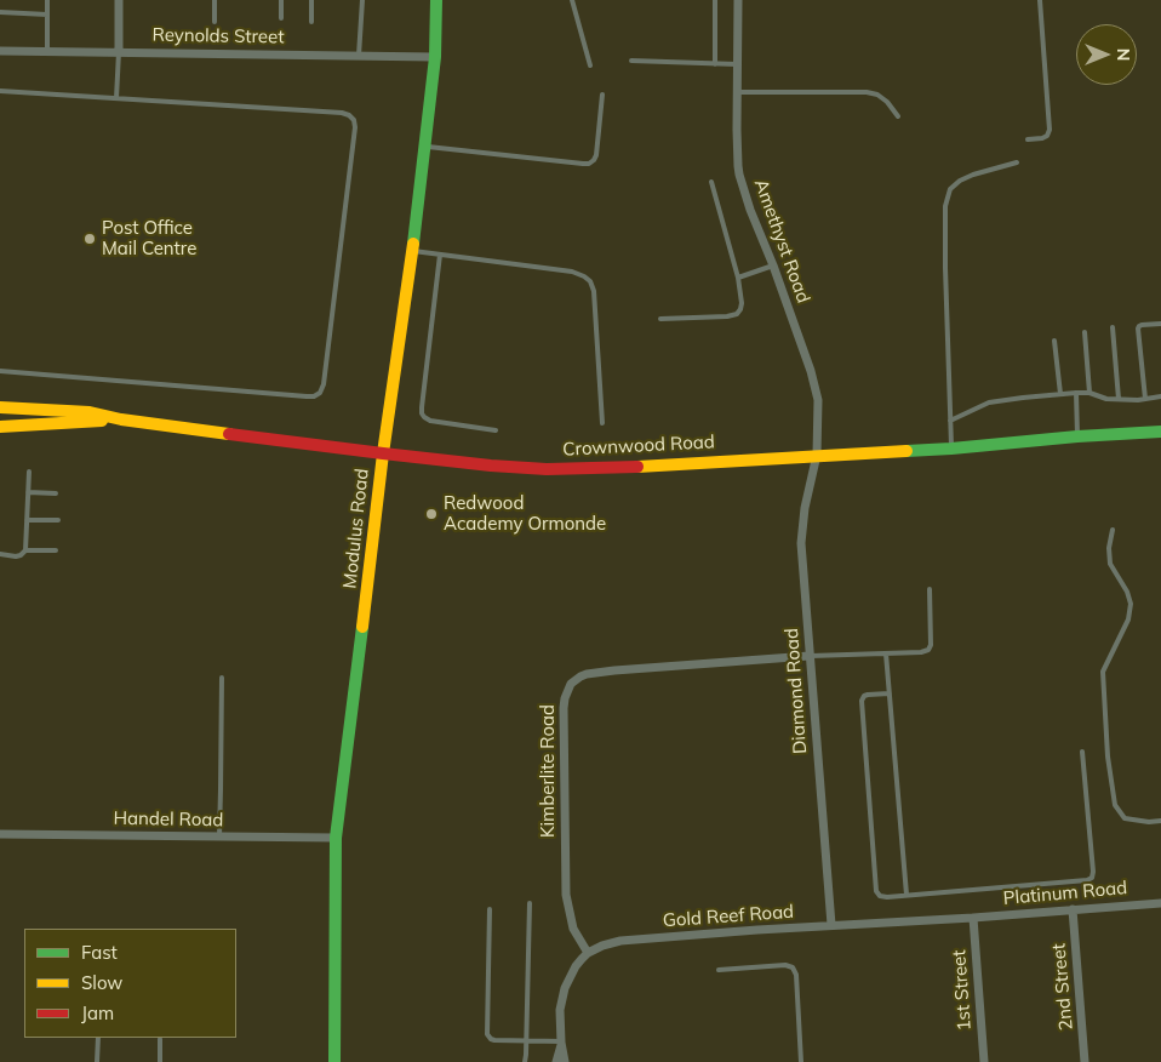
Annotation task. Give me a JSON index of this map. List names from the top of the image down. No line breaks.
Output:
{"streets":{"main road":["Crownwood Road","Modulus Road"],"street":["Reynolds Street","Amethyst Road","Diamond Road","Kimberlite Road","Handel Road","Platinum Road","Gold Reef Road","2nd Street","1st Street"]},"crossings":[["Reynolds Street","Modulus Road"],["Amethyst Road","Crownwood Road"],["Amethyst Road","Diamond Road"],["Crownwood Road","Modulus Road"],["Crownwood Road","Diamond Road"],["Modulus Road","Handel Road"],["Diamond Road","Kimberlite Road"],["Diamond Road","Gold Reef Road"],["Kimberlite Road","Gold Reef Road"],["Platinum Road","Gold Reef Road"],["Platinum Road","2nd Street"],["Platinum Road","1st Street"],["Gold Reef Road","1st Street"]],"places":["Post Office Mail Centre","Redwood Academy Ormonde"],"legend":["Fast","Slow","Jam"],"north":"right"}
